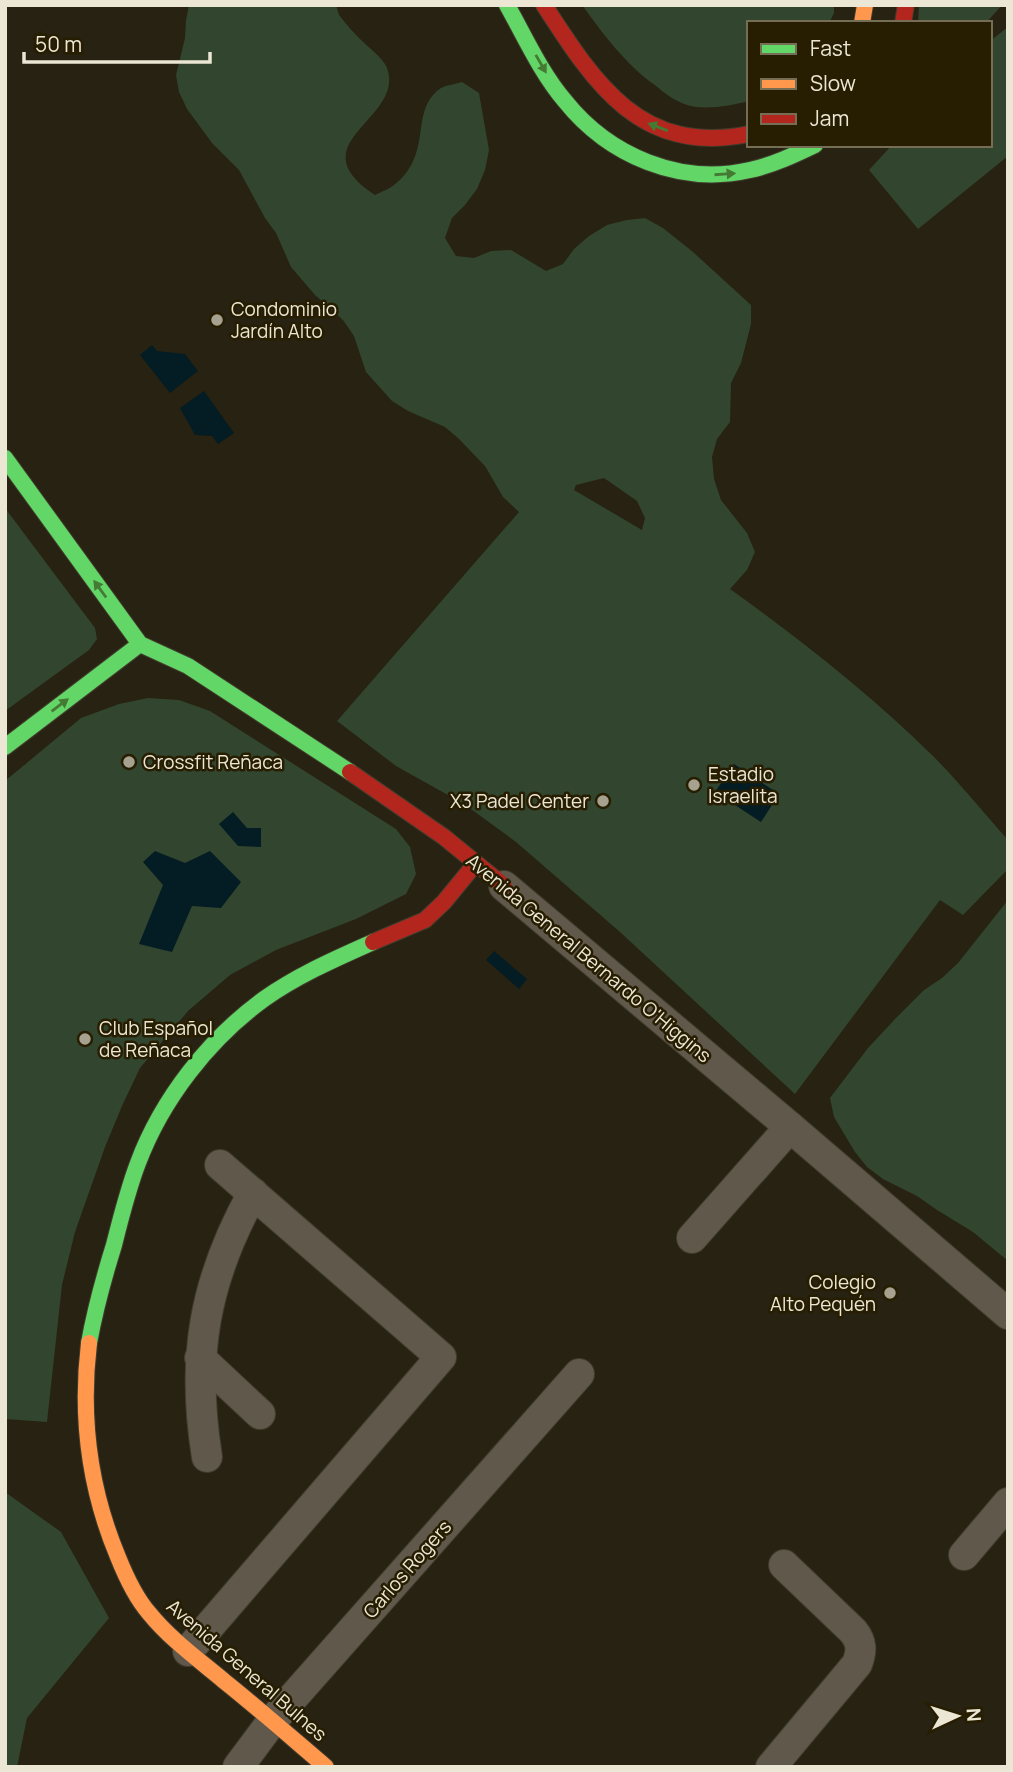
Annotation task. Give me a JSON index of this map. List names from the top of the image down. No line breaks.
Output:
{"streets":{"street":["Avenida General Bernardo O'Higgins","Carlos Rogers","Avenida General Bulnes"]},"crossings":[["Avenida General Bernardo O'Higgins","Avenida General Bulnes"],["Carlos Rogers","Avenida General Bulnes"]],"places":["Condominio Jardín Alto","Crossfit Reñaca","Estadio Israelita","X3 Padel Center","Club Español de Reñaca","Colegio Alto Pequén"],"legend":["Fast","Slow","Jam"],"scale_bar":"50 m","north":"right"}
